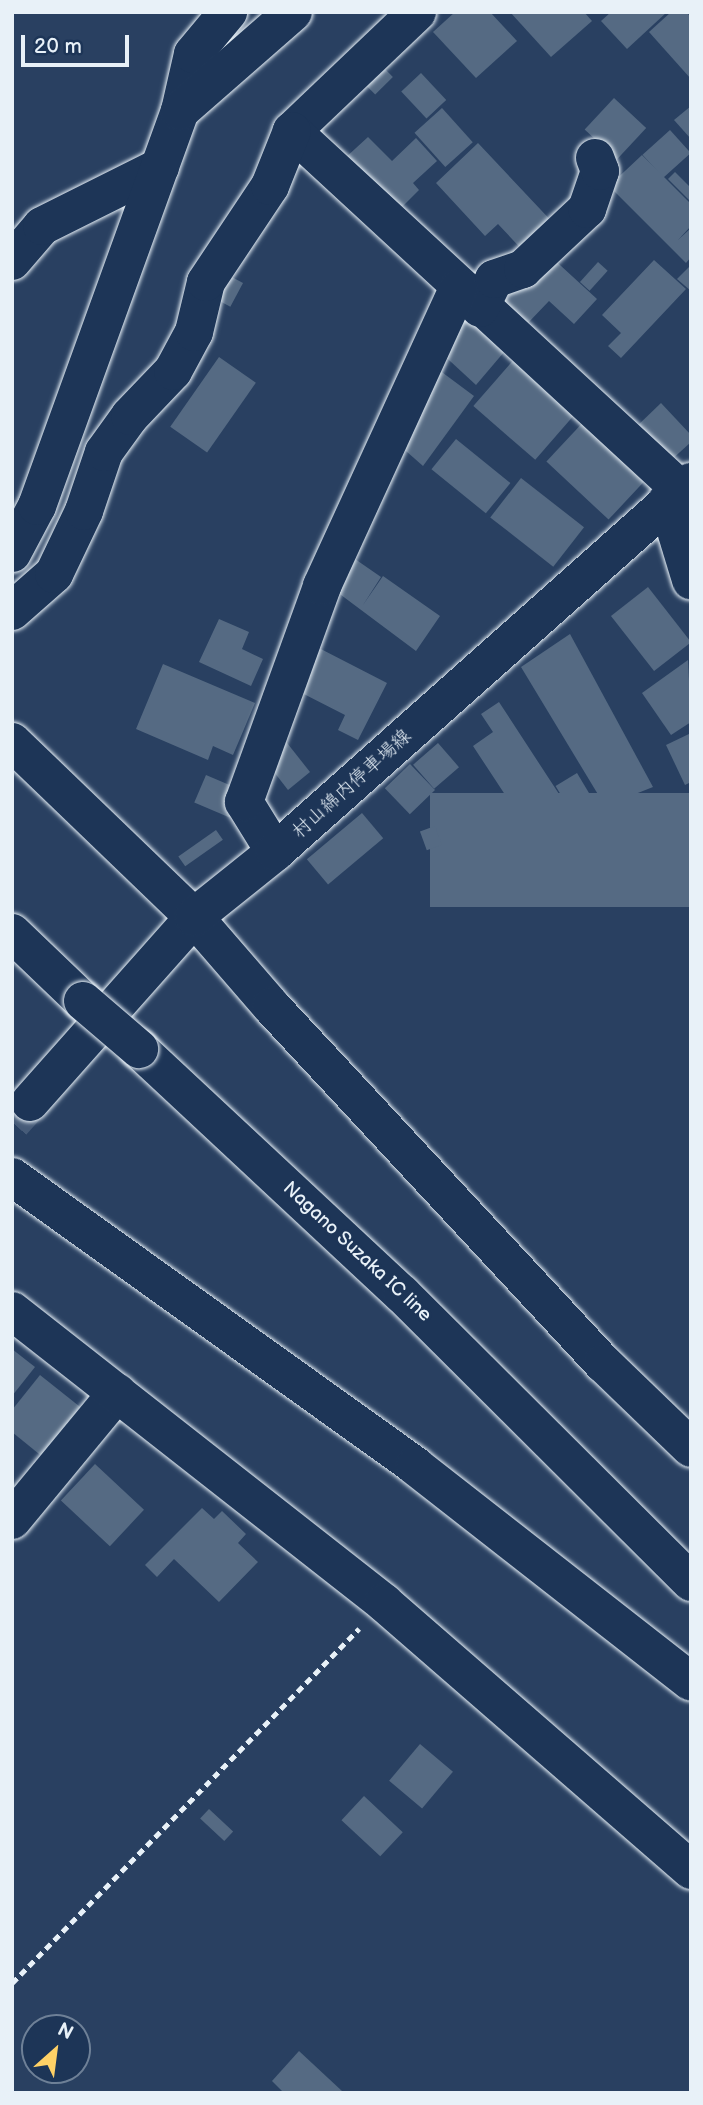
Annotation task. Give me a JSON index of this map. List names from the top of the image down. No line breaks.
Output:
{"streets":{"street":["村山綿内停車場線","Nagano Suzaka IC line"]},"scale_bar":"20 m","north":"top right"}
